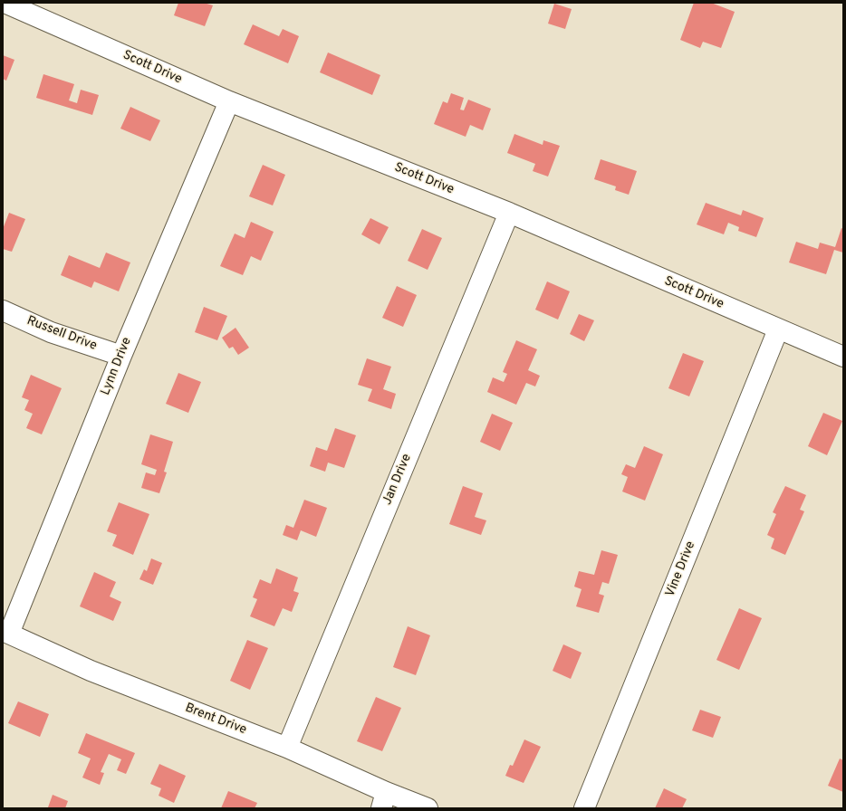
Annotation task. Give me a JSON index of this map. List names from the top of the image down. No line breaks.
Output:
{"streets":{"street":["Scott Drive","Russell Drive","Lynn Drive","Jan Drive","Vine Drive","Brent Drive"]},"crossings":[["Scott Drive","Lynn Drive"],["Scott Drive","Jan Drive"],["Scott Drive","Vine Drive"],["Russell Drive","Lynn Drive"],["Lynn Drive","Brent Drive"],["Jan Drive","Brent Drive"]]}
